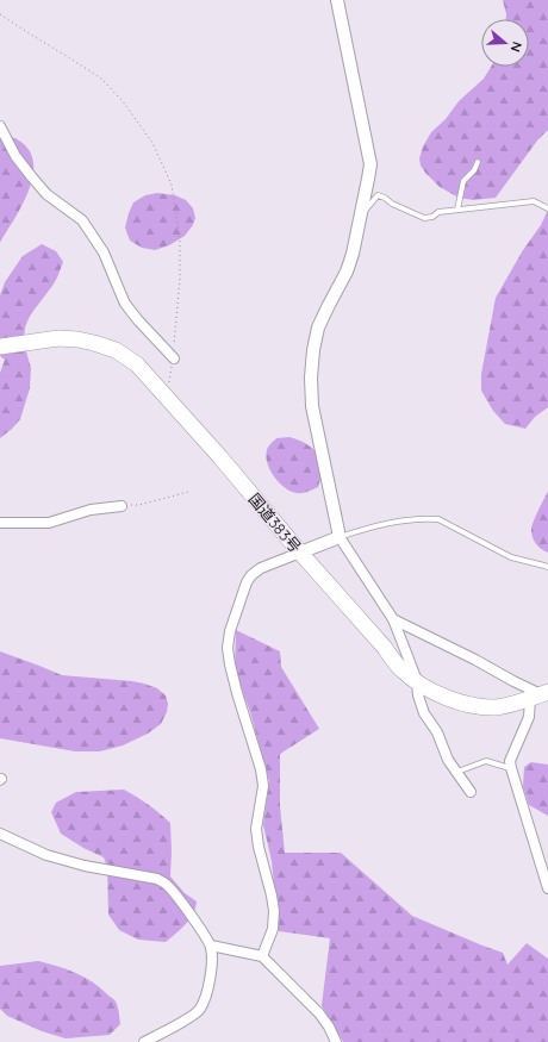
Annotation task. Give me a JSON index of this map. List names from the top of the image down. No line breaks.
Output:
{"streets":{"highway":["国道383号"]},"north":"right"}
